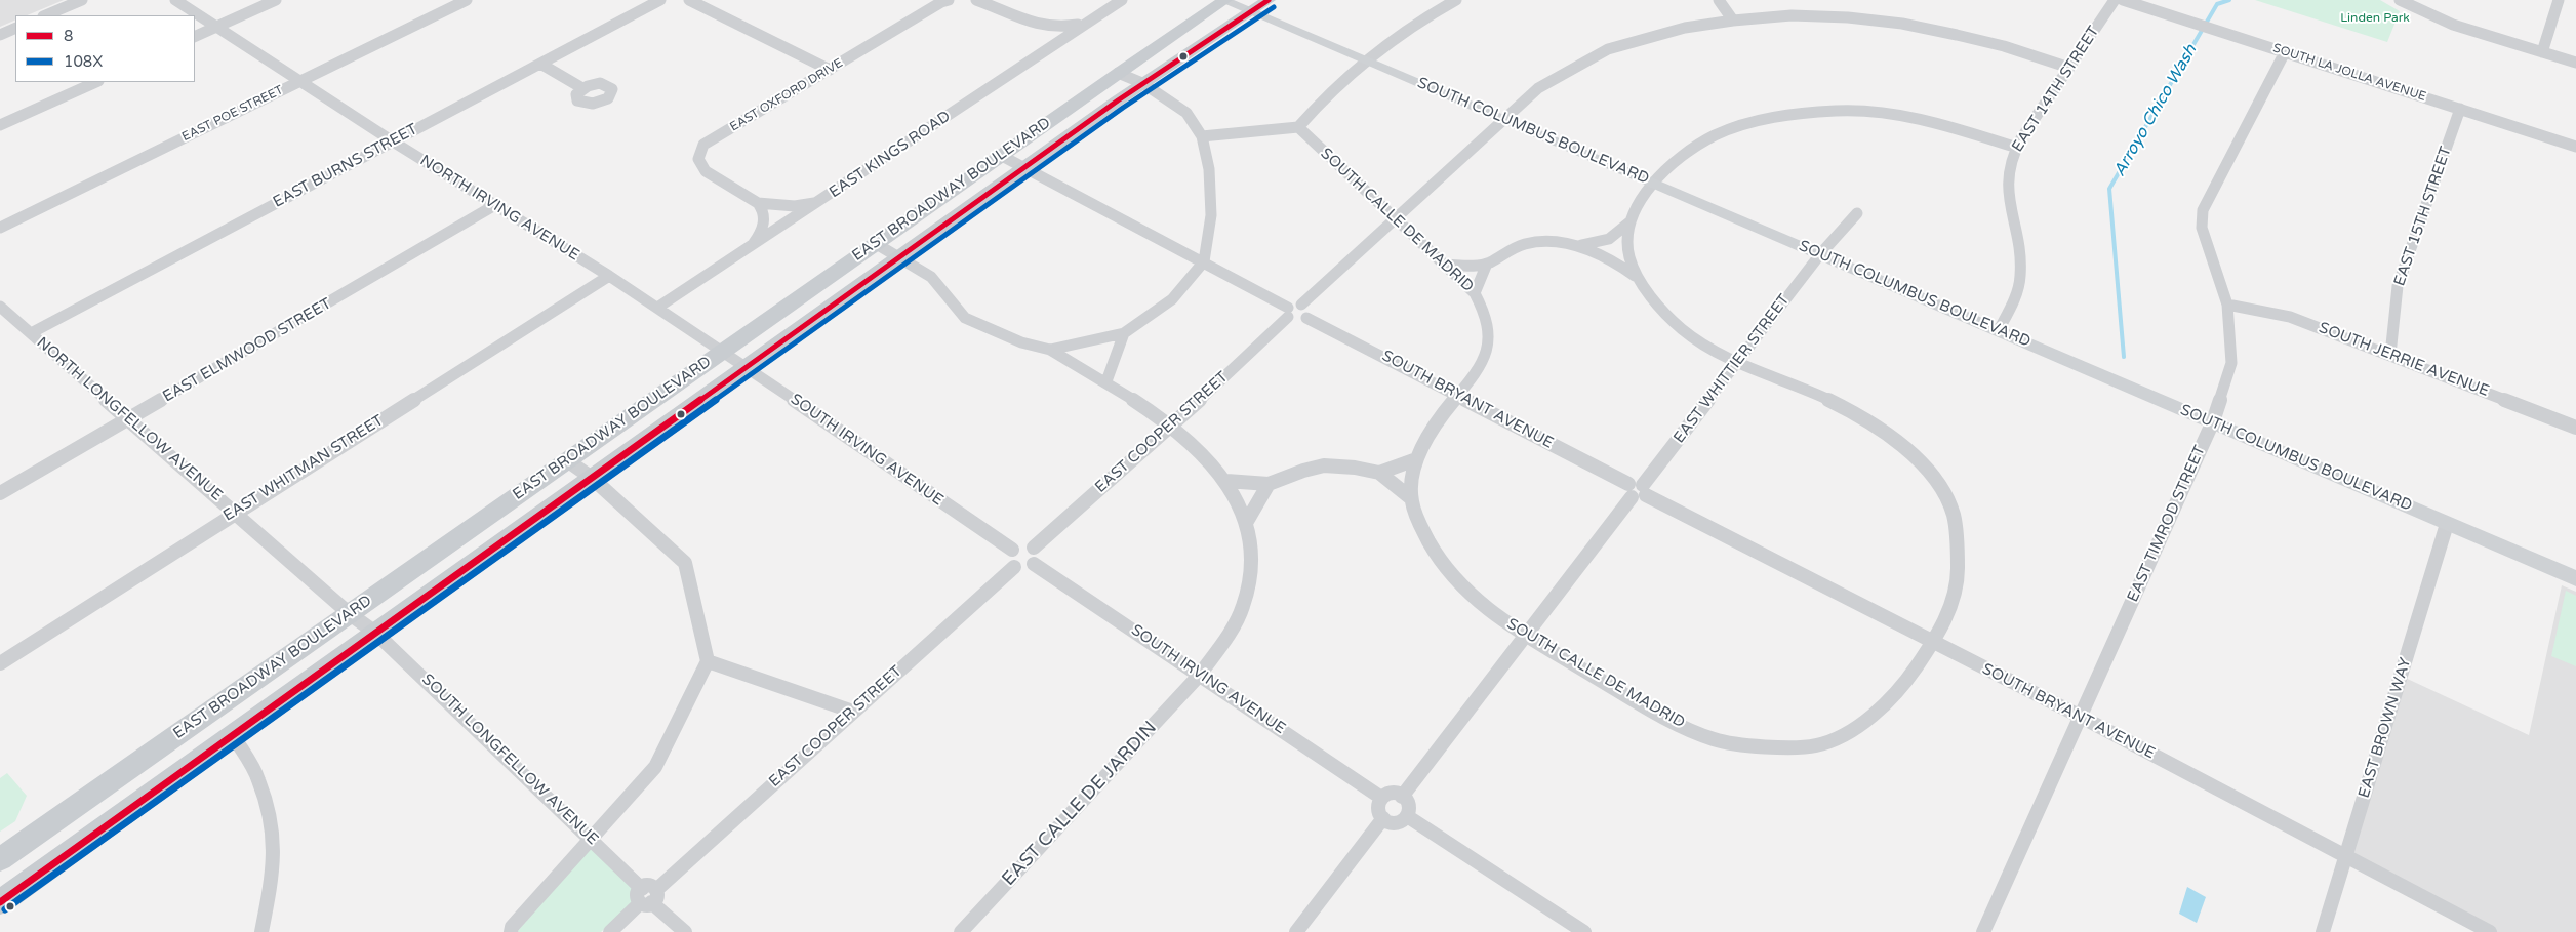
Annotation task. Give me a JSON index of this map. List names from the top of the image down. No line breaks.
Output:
{"streets":{"main road":["EAST BROADWAY BOULEVARD"],"street":["SOUTH LA JOLLA AVENUE","EAST 14TH STREET","EAST OXFORD DRIVE","EAST POE STREET","SOUTH COLUMBUS BOULEVARD","EAST KINGS ROAD","EAST BURNS STREET","NORTH IRVING AVENUE","EAST 15TH STREET","SOUTH CALLE DE MADRID","EAST ELMWOOD STREET","SOUTH JERRIE AVENUE","EAST WHITTIER STREET","SOUTH BRYANT AVENUE","NORTH LONGFELLOW AVENUE","EAST COOPER STREET","SOUTH IRVING AVENUE","EAST WHITMAN STREET","EAST TIMROD STREET","EAST BROWN WAY","SOUTH LONGFELLOW AVENUE","EAST CALLE DE JARDIN"]},"crossings":[["SOUTH LA JOLLA AVENUE","EAST 15TH STREET"],["SOUTH LA JOLLA AVENUE","EAST TIMROD STREET"],["EAST 14TH STREET","SOUTH COLUMBUS BOULEVARD"],["EAST OXFORD DRIVE","EAST KINGS ROAD"],["EAST POE STREET","NORTH IRVING AVENUE"],["SOUTH COLUMBUS BOULEVARD","EAST BROADWAY BOULEVARD"],["SOUTH COLUMBUS BOULEVARD","EAST WHITTIER STREET"],["SOUTH COLUMBUS BOULEVARD","EAST TIMROD STREET"],["SOUTH COLUMBUS BOULEVARD","EAST BROWN WAY"],["EAST KINGS ROAD","NORTH IRVING AVENUE"],["EAST BURNS STREET","NORTH IRVING AVENUE"],["EAST BURNS STREET","NORTH LONGFELLOW AVENUE"],["EAST BROADWAY BOULEVARD","NORTH IRVING AVENUE"],["EAST BROADWAY BOULEVARD","NORTH LONGFELLOW AVENUE"],["EAST BROADWAY BOULEVARD","SOUTH IRVING AVENUE"],["EAST BROADWAY BOULEVARD","SOUTH LONGFELLOW AVENUE"],["NORTH IRVING AVENUE","EAST ELMWOOD STREET"],["NORTH IRVING AVENUE","SOUTH IRVING AVENUE"],["NORTH IRVING AVENUE","EAST WHITMAN STREET"],["EAST 15TH STREET","SOUTH JERRIE AVENUE"],["SOUTH CALLE DE MADRID","EAST WHITTIER STREET"],["SOUTH CALLE DE MADRID","SOUTH BRYANT AVENUE"],["EAST ELMWOOD STREET","NORTH LONGFELLOW AVENUE"],["SOUTH JERRIE AVENUE","EAST TIMROD STREET"],["EAST WHITTIER STREET","SOUTH BRYANT AVENUE"],["EAST WHITTIER STREET","SOUTH IRVING AVENUE"],["SOUTH BRYANT AVENUE","EAST TIMROD STREET"],["SOUTH BRYANT AVENUE","EAST BROWN WAY"],["NORTH LONGFELLOW AVENUE","EAST WHITMAN STREET"],["NORTH LONGFELLOW AVENUE","SOUTH LONGFELLOW AVENUE"],["EAST COOPER STREET","SOUTH IRVING AVENUE"],["EAST COOPER STREET","SOUTH LONGFELLOW AVENUE"],["EAST COOPER STREET","EAST CALLE DE JARDIN"],["SOUTH IRVING AVENUE","EAST CALLE DE JARDIN"]],"water":["Arroyo Chico Wash"],"parks":["Linden Park"],"lines":["transit line 8","transit line 108X"],"legend":["8","108X"]}
